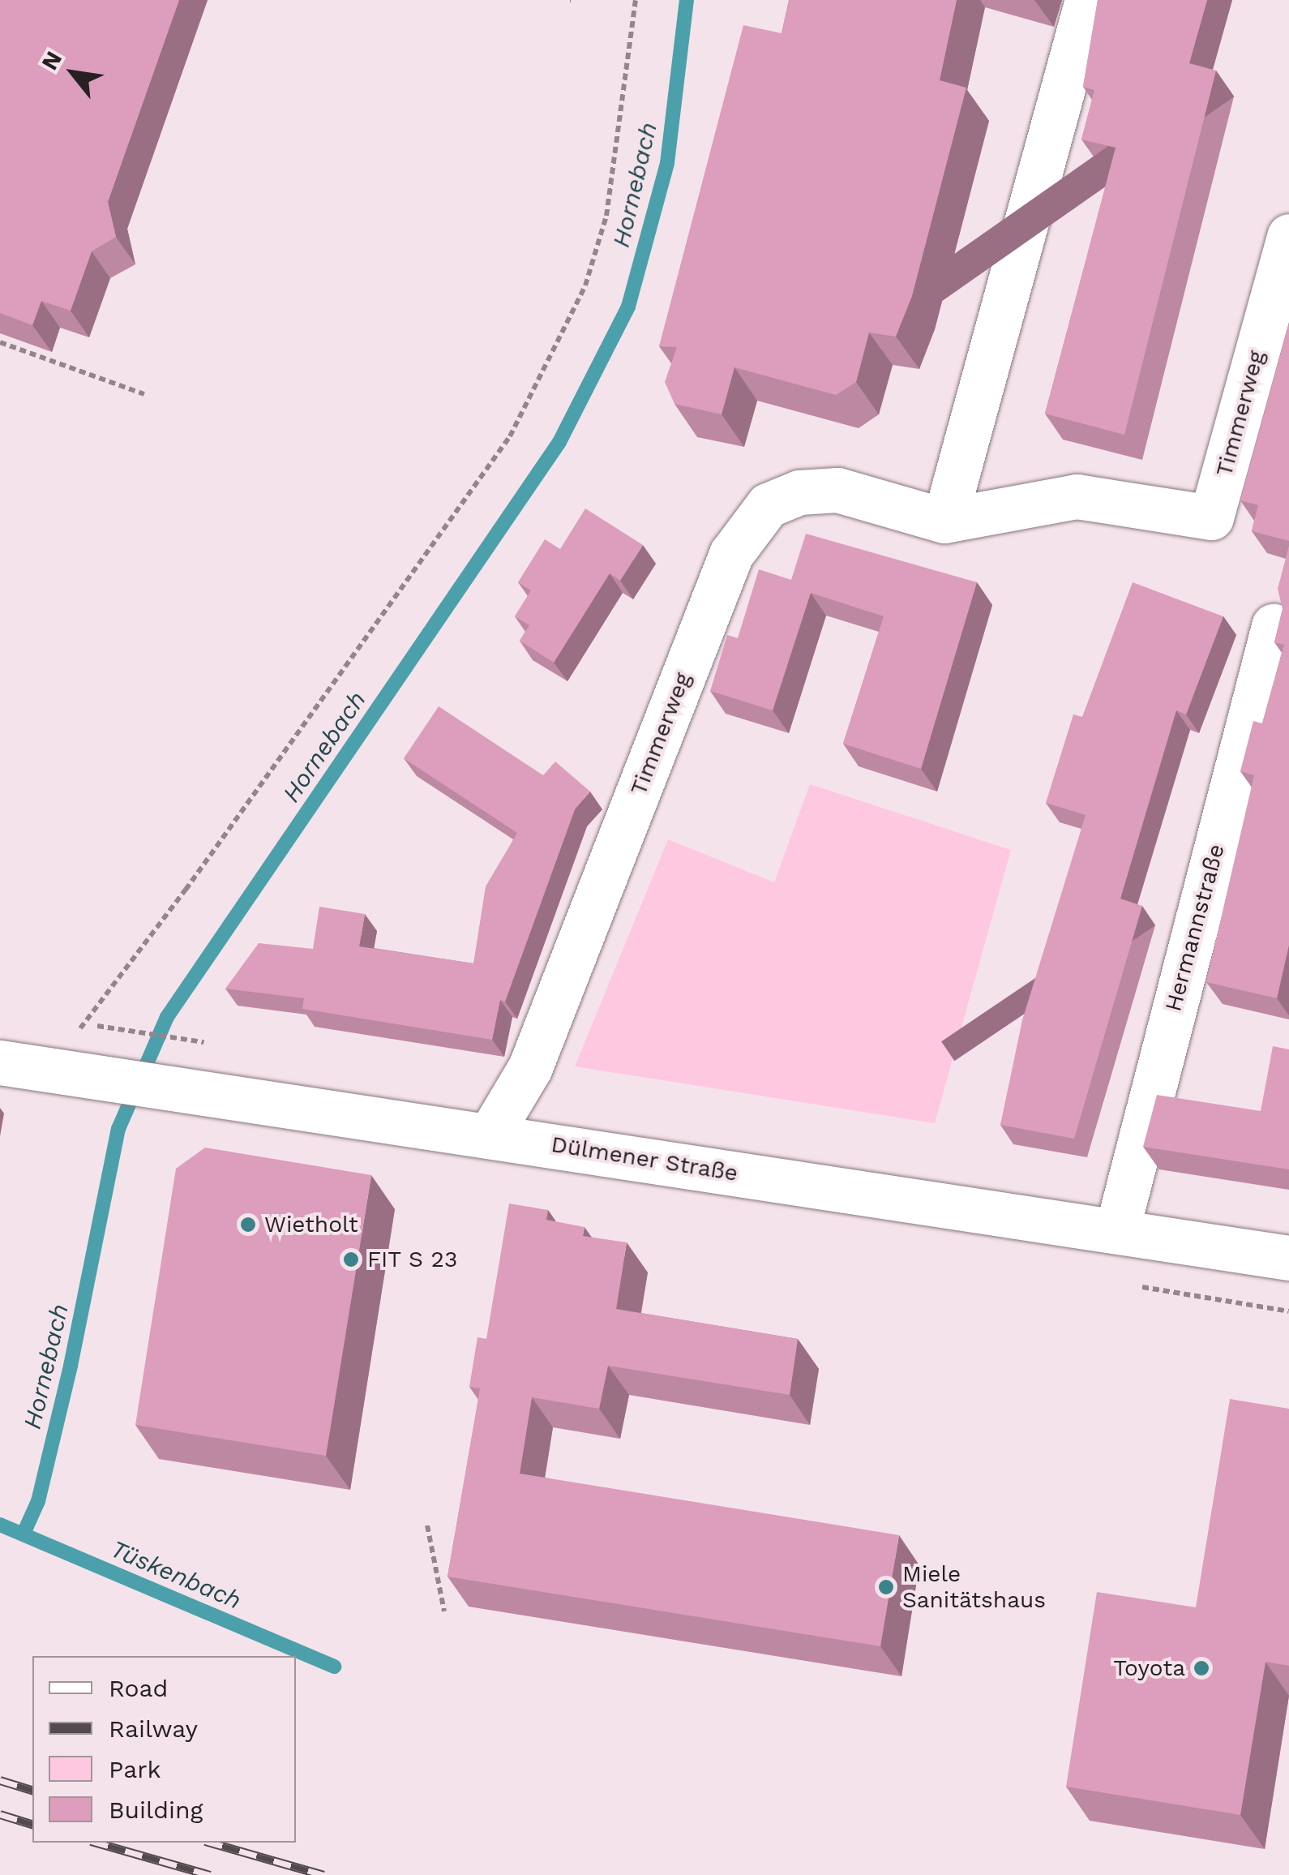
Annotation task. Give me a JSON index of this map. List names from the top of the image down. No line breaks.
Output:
{"streets":{"street":["Timmerweg","Hermannstraße","Dülmener Straße"]},"crossings":[["Timmerweg","Dülmener Straße"],["Hermannstraße","Dülmener Straße"]],"water":["Hornebach","Tüskenbach"],"places":["Wietholt","FIT S 23","Miele Sanitätshaus","Toyota"],"legend":["Road","Railway","Park","Building"],"north":"top left"}
